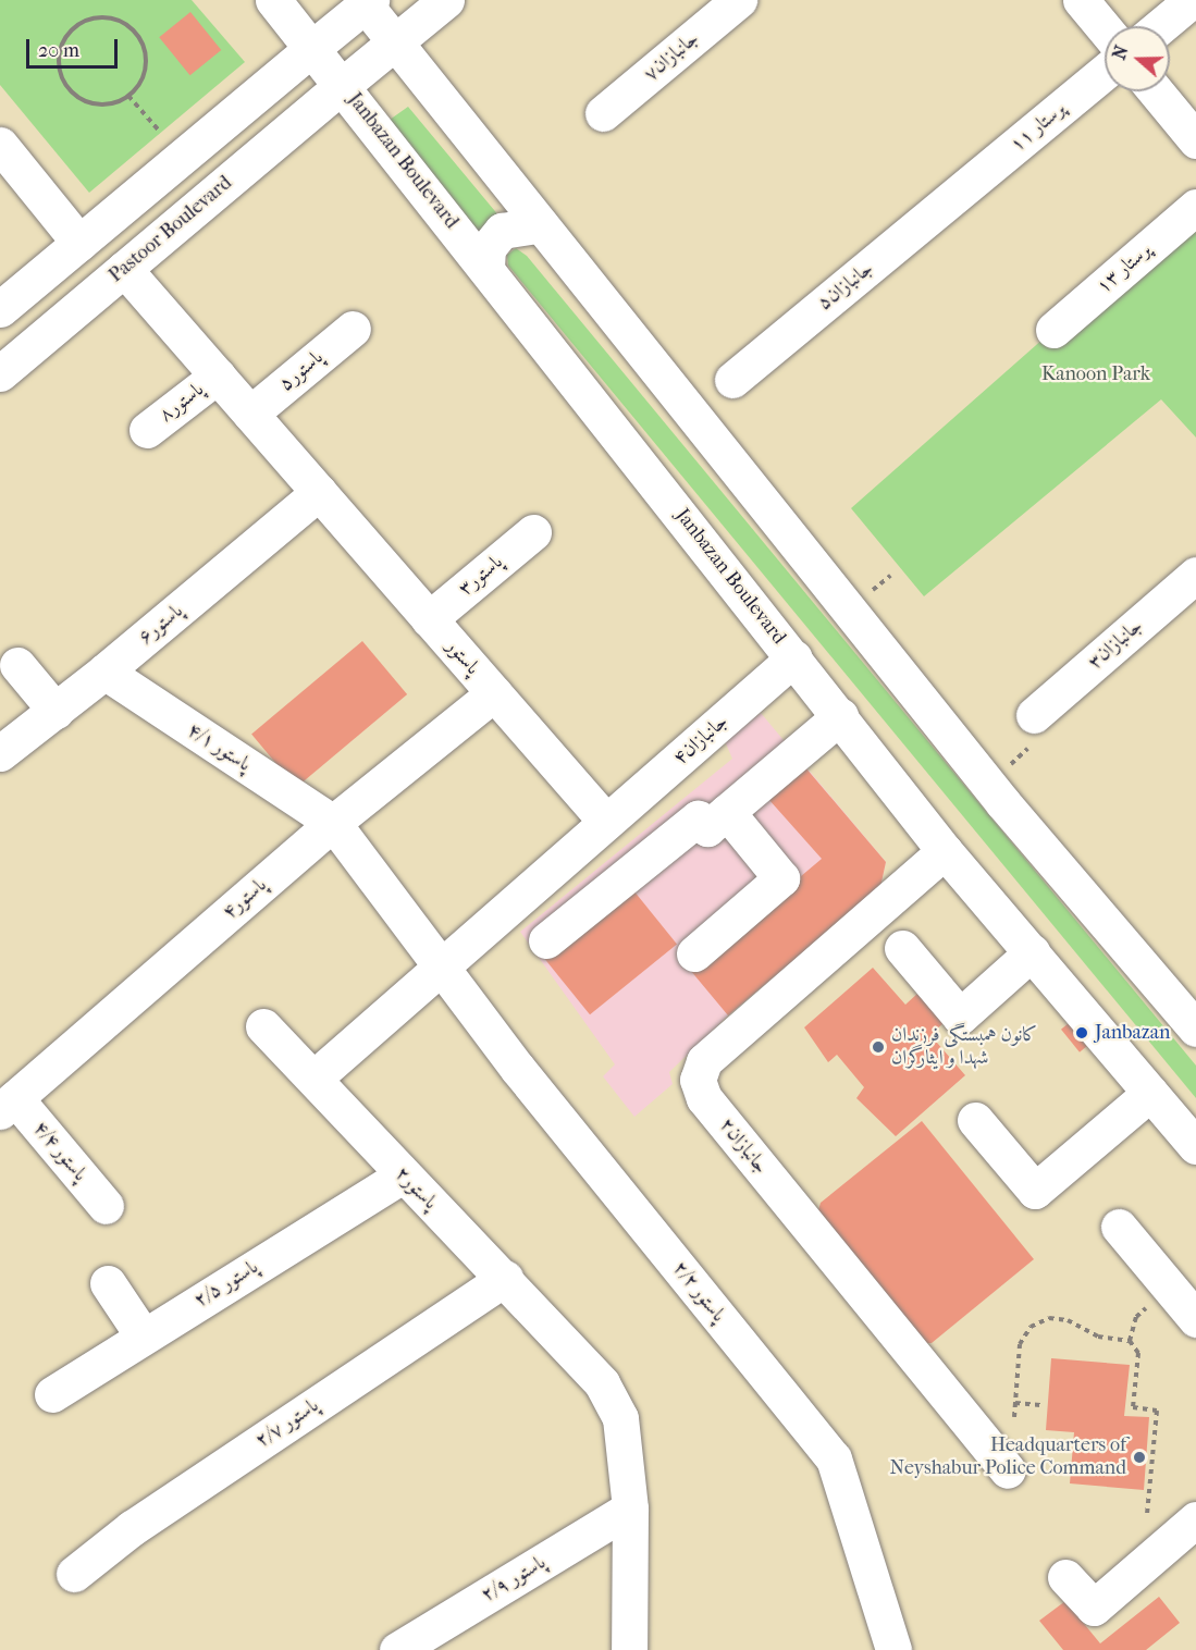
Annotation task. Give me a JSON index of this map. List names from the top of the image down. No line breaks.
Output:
{"streets":{"street":["جانبازان۷","پرستار ۱۱","Janbazan Boulevard","Pastoor Boulevard","پرستار ۱۳","جانبازان۵","پاستور۵","پاستور۸","پاستور۳","پاستور۶","جانبازان۳","پاستور","جانبازان۴","پاستور ۴/۱","پاستور۴","جانبازان۲","پاستور ۴/۴","پاستور۲","پاستور ۲/۵","پاستور ۲/۲","پاستور ۲/۷","پاستور ۲/۹"]},"crossings":[["پرستار ۱۱","جانبازان۵"],["Janbazan Boulevard","Pastoor Boulevard"],["Janbazan Boulevard","جانبازان۴"],["Janbazan Boulevard","جانبازان۲"],["Pastoor Boulevard","پاستور"],["پاستور۵","پاستور"],["پاستور۸","پاستور"],["پاستور۳","پاستور"],["پاستور۶","پاستور"],["پاستور۶","پاستور ۴/۱"],["پاستور","جانبازان۴"],["پاستور","پاستور۴"],["پاستور ۴/۱","پاستور۴"],["پاستور ۴/۱","پاستور ۲/۲"],["پاستور۴","پاستور ۴/۴"],["پاستور۲","پاستور ۲/۵"],["پاستور۲","پاستور ۲/۷"],["پاستور۲","پاستور ۲/۹"]],"parks":["Kanoon Park"],"places":["Janbazan","کانون همبستگی فرزندان شهدا و ایثارگران","Headquarters of Neyshabur Police Command"],"scale_bar":"20 m","north":"left"}
